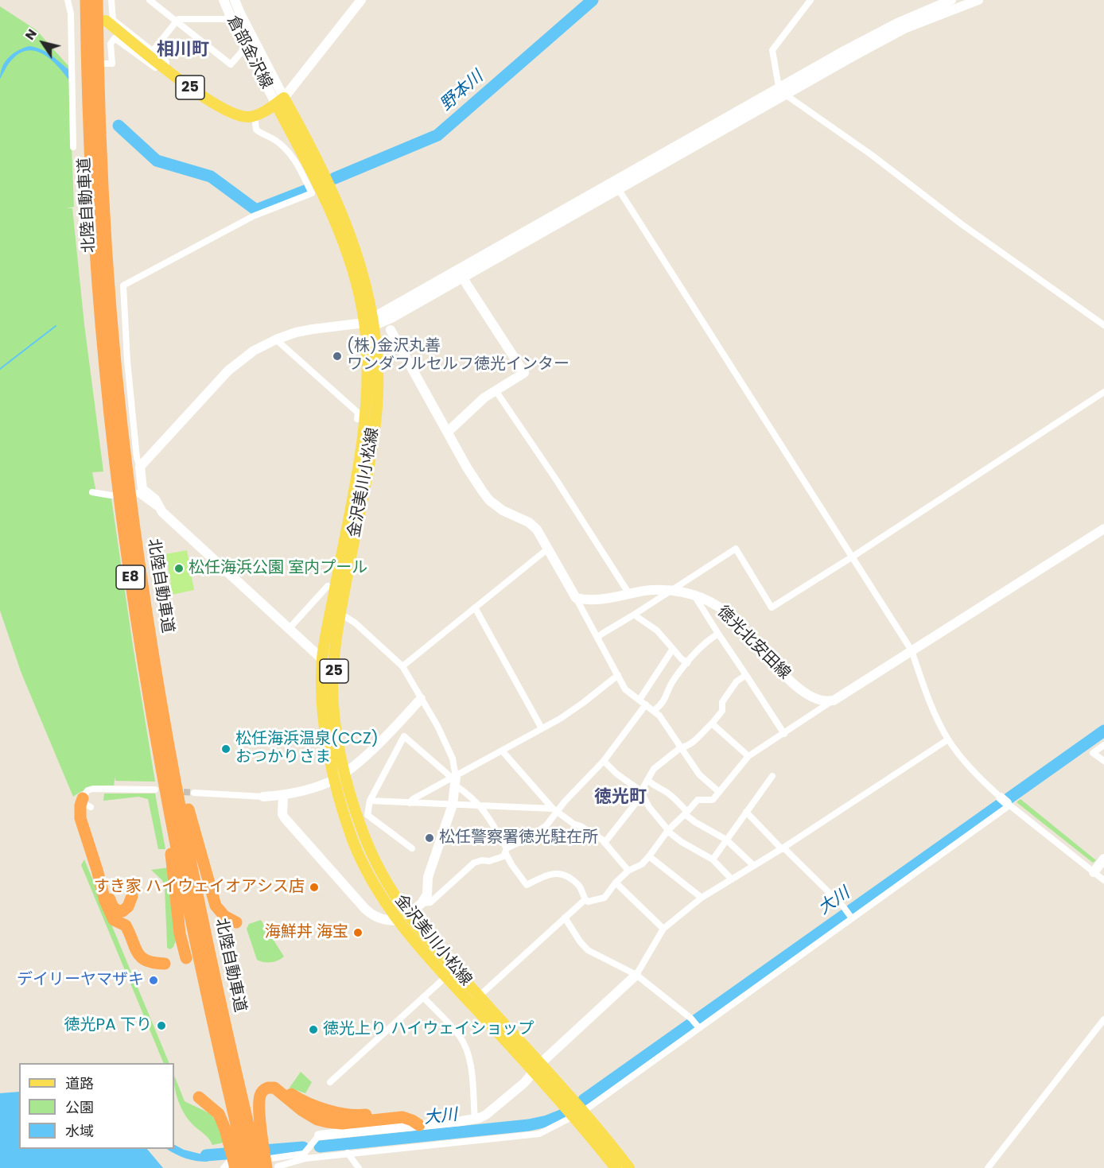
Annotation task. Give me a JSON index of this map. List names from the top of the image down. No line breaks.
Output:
{"streets":{"highway":["北陸自動車道","E8"],"main road":["25","金沢美川小松線"],"street":["倉部金沢線","徳光北安田線"]},"crossings":[["倉部金沢線","金沢美川小松線"]],"districts":["相川町","徳光町"],"water":["野本川","大川"],"places":["(株)金沢丸善 ワンダフルセルフ徳光インター","松任海浜公園 室内プール","松任海浜温泉(CCZ) おつかりさま","松任警察署徳光駐在所","すき家 ハイウェイオアシス店","海鮮丼 海宝","デイリーヤマザキ","徳光PA 下り","徳光上り ハイウェイショップ"],"legend":["道路","公園","水域"],"north":"top left"}
